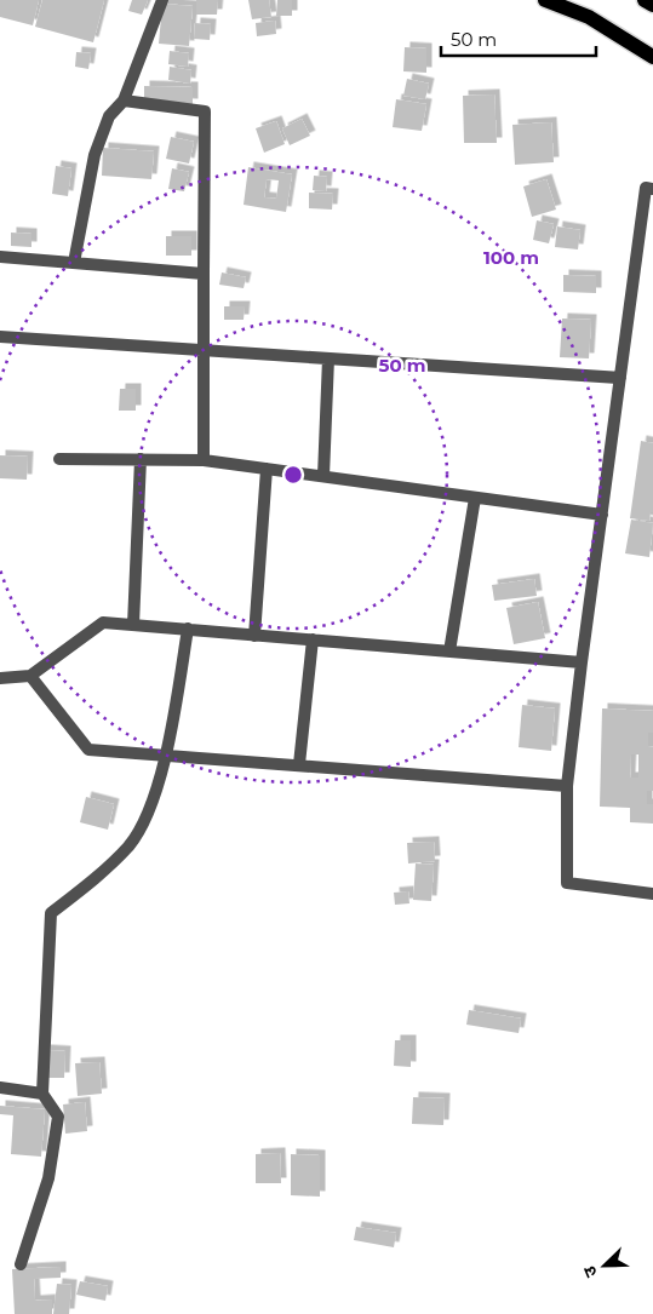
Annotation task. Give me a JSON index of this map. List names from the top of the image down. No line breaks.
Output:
{"scale_bar":"50 m","north":"bottom left","rings":["100 m","50 m"]}
